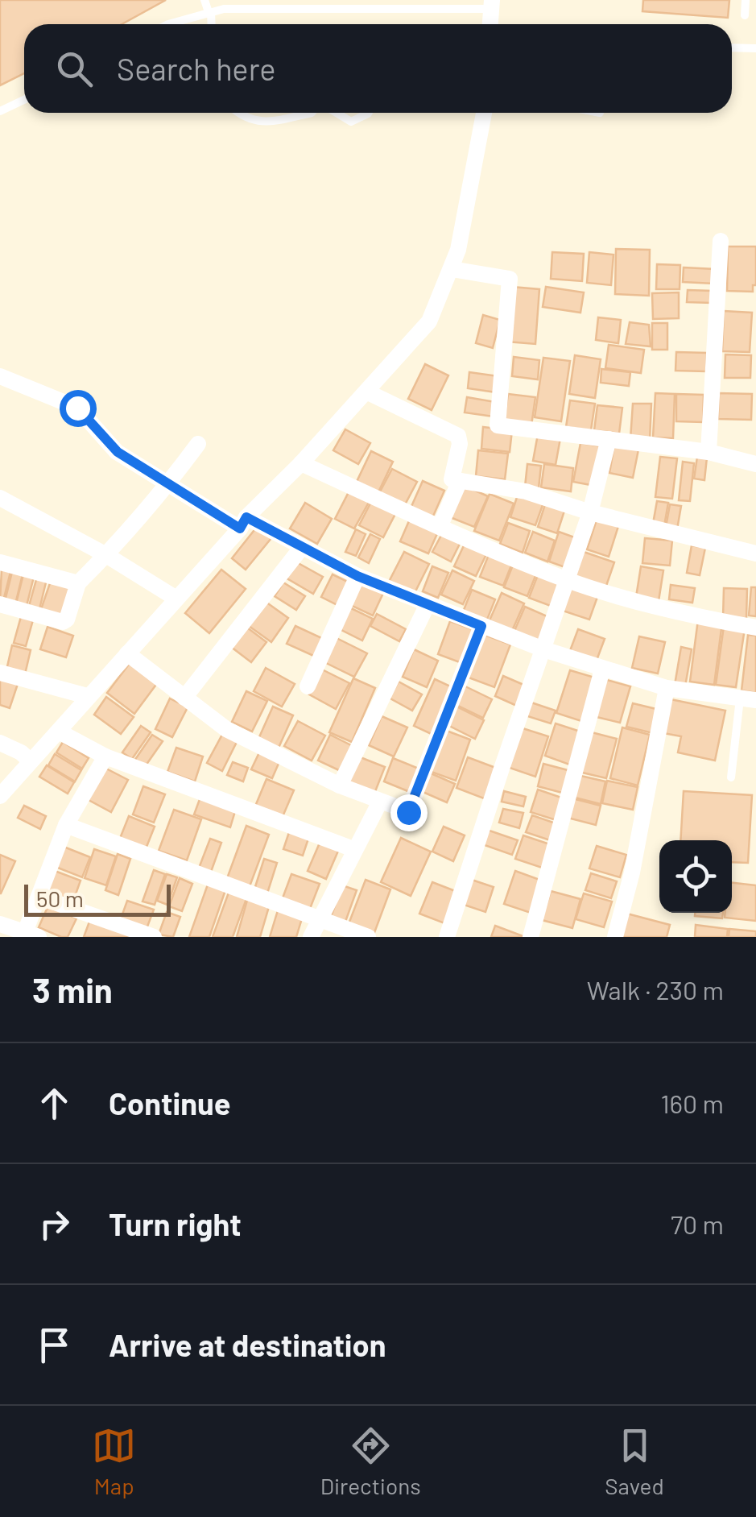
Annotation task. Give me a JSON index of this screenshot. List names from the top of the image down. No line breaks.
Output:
{"scale_bar":"50 m","page":{"search":"Search here","scale":"50 m","heading":["3 min","Walk · 230 m"],"list":[["Continue","160 m"],["Turn right","70 m"],"Arrive at destination"],"nav":["Map","Directions","Saved"]}}
